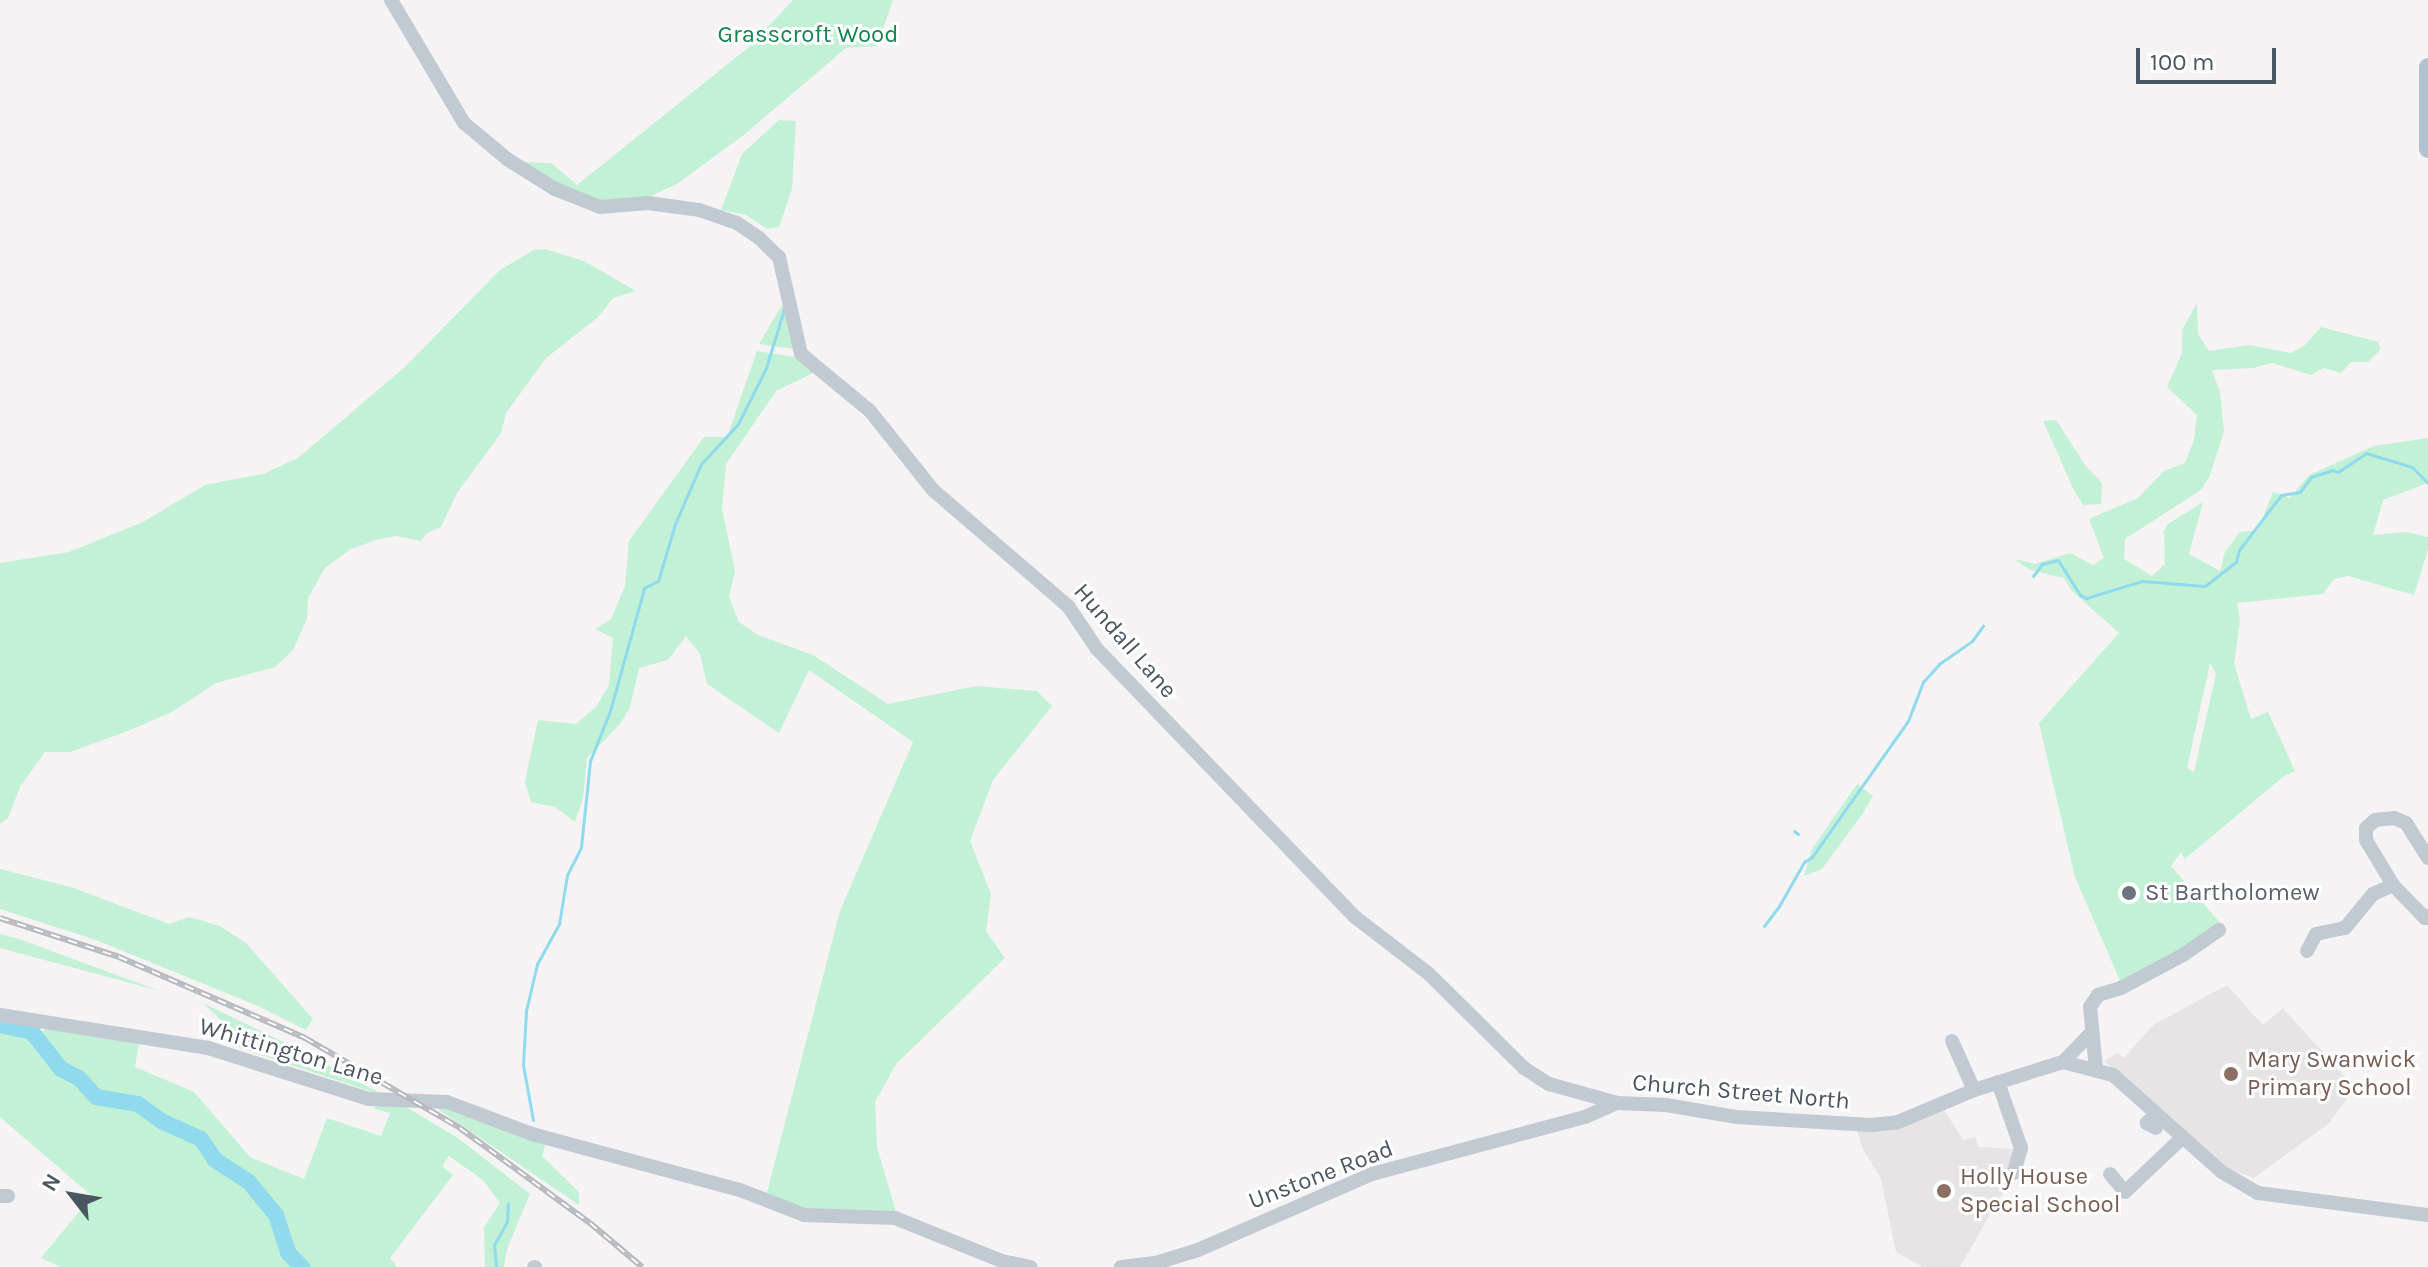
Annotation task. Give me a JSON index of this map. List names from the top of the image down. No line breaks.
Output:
{"streets":{"street":["Hundall Lane","Whittington Lane","Church Street North","Unstone Road"]},"crossings":[["Hundall Lane","Church Street North"],["Hundall Lane","Unstone Road"],["Church Street North","Unstone Road"]],"parks":["Grasscroft Wood"],"places":["St Bartholomew","Mary Swanwick Primary School","Holly House Special School"],"scale_bar":"100 m","north":"top left"}
